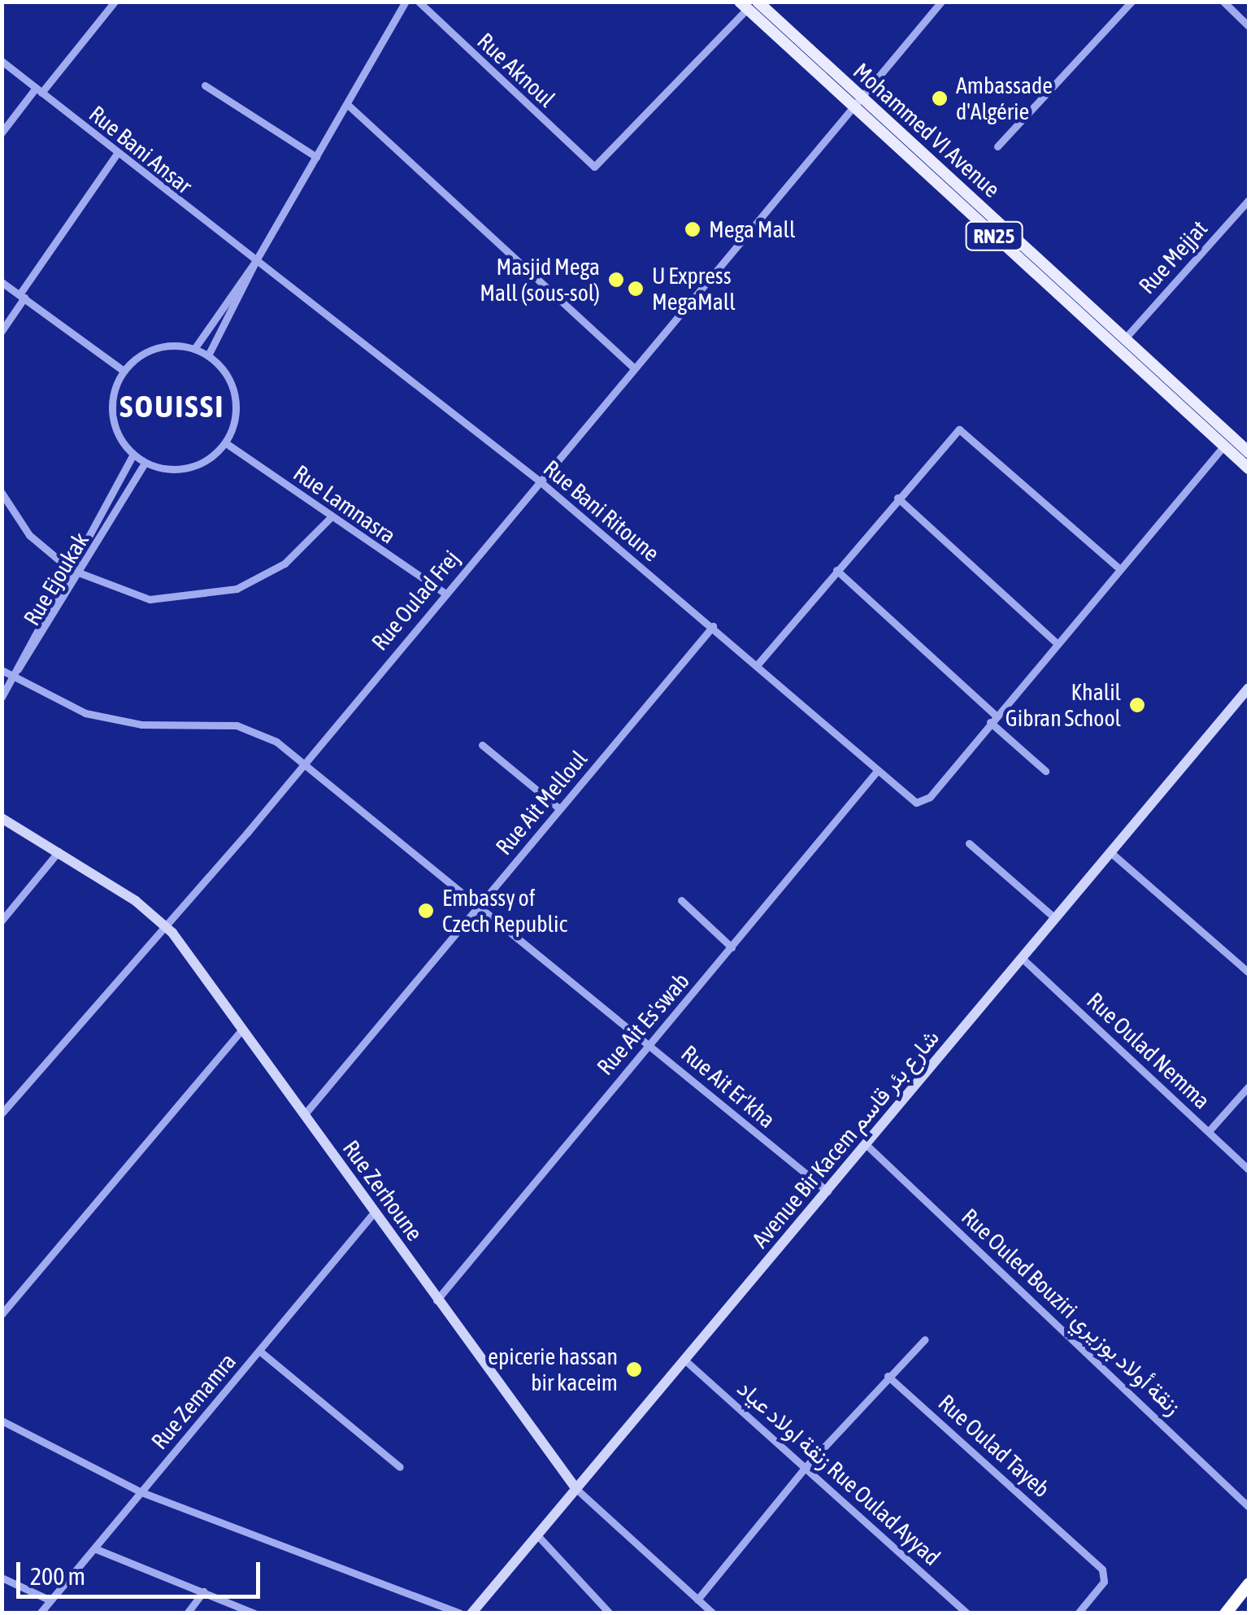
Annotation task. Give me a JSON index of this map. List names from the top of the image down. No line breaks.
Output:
{"streets":{"main road":["Mohammed VI Avenue","RN25"],"street":["Rue Aknoul","Rue Bani Ansar","Rue Mejjat","Rue Lamnasra","Rue Bani Ritoune","Rue Ejoukak","Rue Oulad Frej","Rue Ait Melloul","Rue Ait Es'swab","Rue Oulad Nemma","Rue Ait Er'kha","Avenue Bir Kacem شارع بئر قاسم","Rue Zerhoune","Rue Ouled Bouziri زنقة أولاد بوزيري","Rue Zemamra","Rue Oulad Tayeb","زنقة اولاد عياد Rue Oulad Ayyad"]},"crossings":[["Rue Aknoul","Mohammed VI Avenue"],["Mohammed VI Avenue","RN25"],["Mohammed VI Avenue","Rue Mejjat"],["Mohammed VI Avenue","Rue Oulad Frej"],["Rue Bani Ansar","Rue Bani Ritoune"],["RN25","Rue Oulad Frej"],["Rue Lamnasra","Rue Ejoukak"],["Rue Lamnasra","Rue Oulad Frej"],["Rue Bani Ritoune","Rue Oulad Frej"],["Rue Bani Ritoune","Rue Ait Melloul"],["Rue Bani Ritoune","Rue Ait Es'swab"],["Rue Oulad Frej","Rue Ait Er'kha"],["Rue Oulad Frej","Rue Zerhoune"],["Rue Ait Melloul","Rue Ait Er'kha"],["Rue Ait Melloul","Rue Zerhoune"],["Rue Ait Es'swab","Rue Ait Er'kha"],["Rue Ait Es'swab","Rue Zerhoune"],["Rue Oulad Nemma","Avenue Bir Kacem شارع بئر قاسم"],["Rue Ait Er'kha","Avenue Bir Kacem شارع بئر قاسم"],["Avenue Bir Kacem شارع بئر قاسم","Rue Zerhoune"],["Avenue Bir Kacem شارع بئر قاسم","Rue Ouled Bouziri زنقة أولاد بوزيري"],["Avenue Bir Kacem شارع بئر قاسم","زنقة اولاد عياد Rue Oulad Ayyad"],["Rue Zerhoune","Rue Zemamra"]],"districts":["SOUISSI"],"places":["Ambassade d'Algérie","Mega Mall","Masjid Mega Mall (sous-sol)","U Express MegaMall","Khalil Gibran School","Embassy of Czech Republic","epicerie hassan bir kaceim"],"scale_bar":"200 m"}
